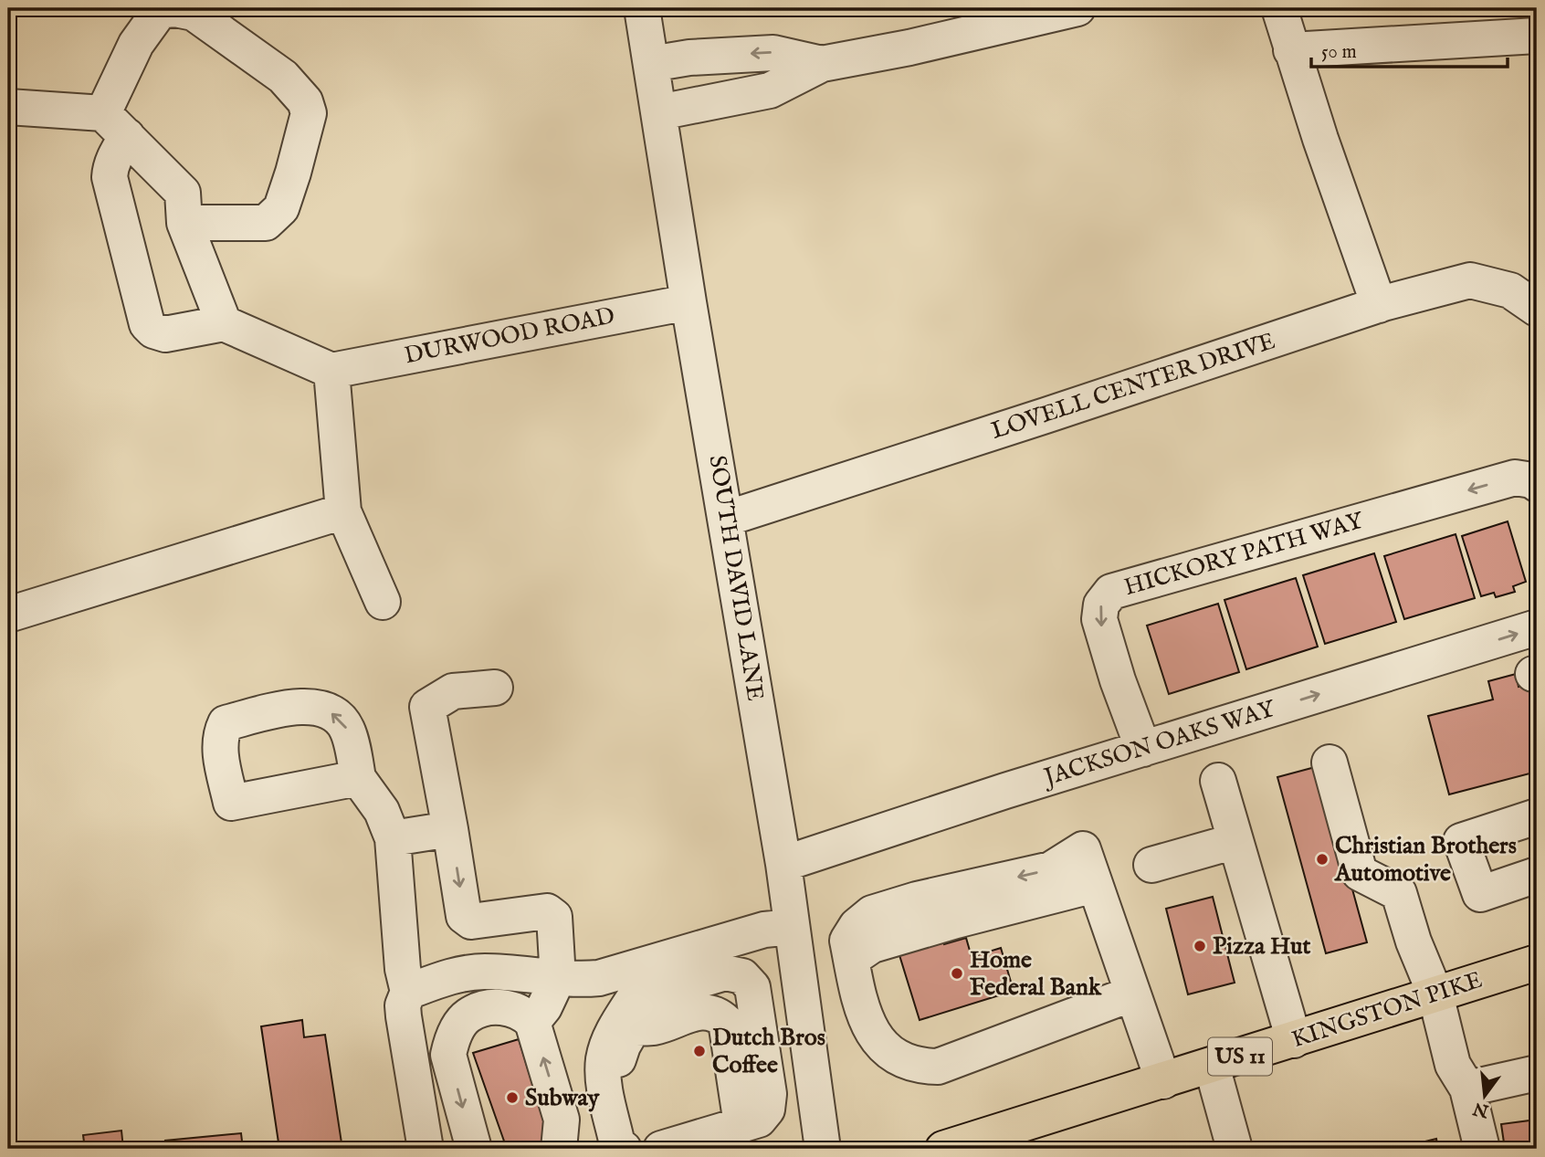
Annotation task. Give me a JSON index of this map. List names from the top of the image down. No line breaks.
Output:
{"streets":{"main road":["KINGSTON PIKE","US 11"],"street":["DURWOOD ROAD","LOVELL CENTER DRIVE","HICKORY PATH WAY","SOUTH DAVID LANE","JACKSON OAKS WAY"]},"crossings":[["DURWOOD ROAD","SOUTH DAVID LANE"],["LOVELL CENTER DRIVE","SOUTH DAVID LANE"],["HICKORY PATH WAY","JACKSON OAKS WAY"],["SOUTH DAVID LANE","JACKSON OAKS WAY"]],"one_way":["JACKSON OAKS WAY"],"places":["Christian Brothers Automotive","Pizza Hut","Home Federal Bank","Dutch Bros Coffee","Subway"],"scale_bar":"50 m","north":"bottom"}
